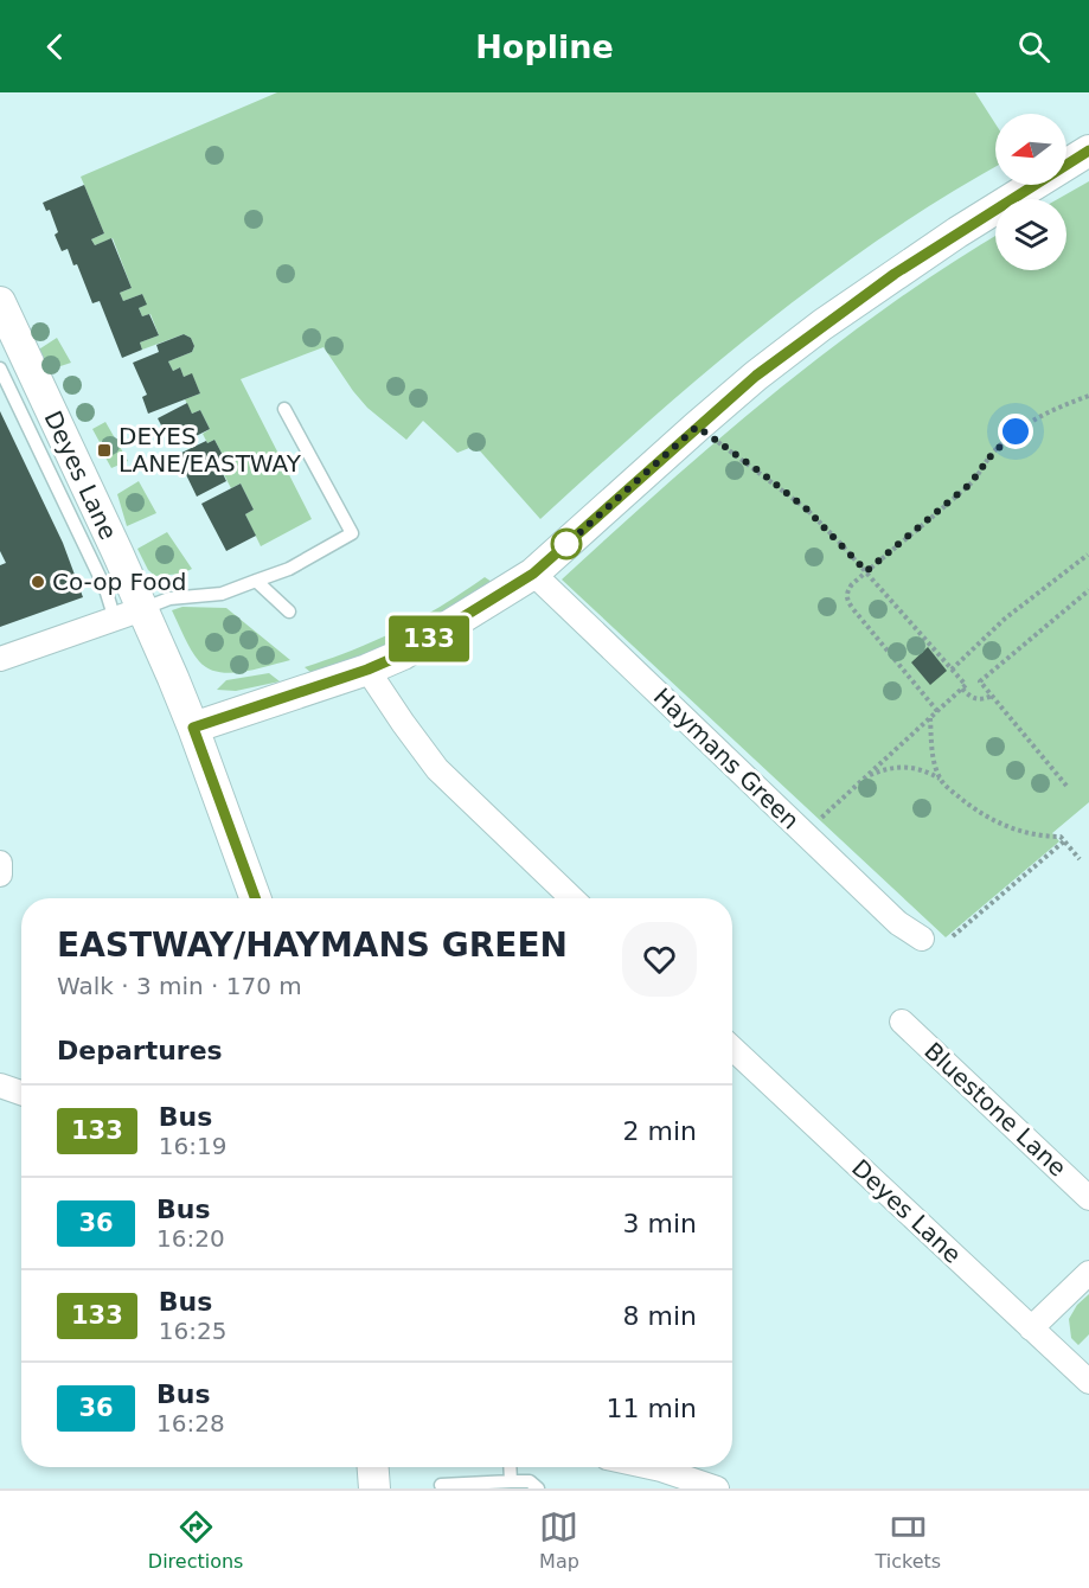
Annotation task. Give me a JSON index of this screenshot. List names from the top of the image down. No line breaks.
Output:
{"streets":{"street":["Deyes Lane","Haymans Green","Bluestone Lane"]},"places":{"transit":["DEYES LANE/EASTWAY"],"other":["Co-op Food"]},"lines":["bus line 133"],"north":"left","page":{"header":"Hopline","on_map":"133","heading":[["EASTWAY/HAYMANS GREEN","Walk · 3 min · 170 m"],"Departures"],"list":[{"mark":"133","name":"Bus","note":"16:19","value":"2 min"},{"mark":"36","name":"Bus","note":"16:20","value":"3 min"},{"mark":"133","name":"Bus","note":"16:25","value":"8 min"},{"mark":"36","name":"Bus","note":"16:28","value":"11 min"}],"tabs":["Directions","Map","Tickets"]}}
